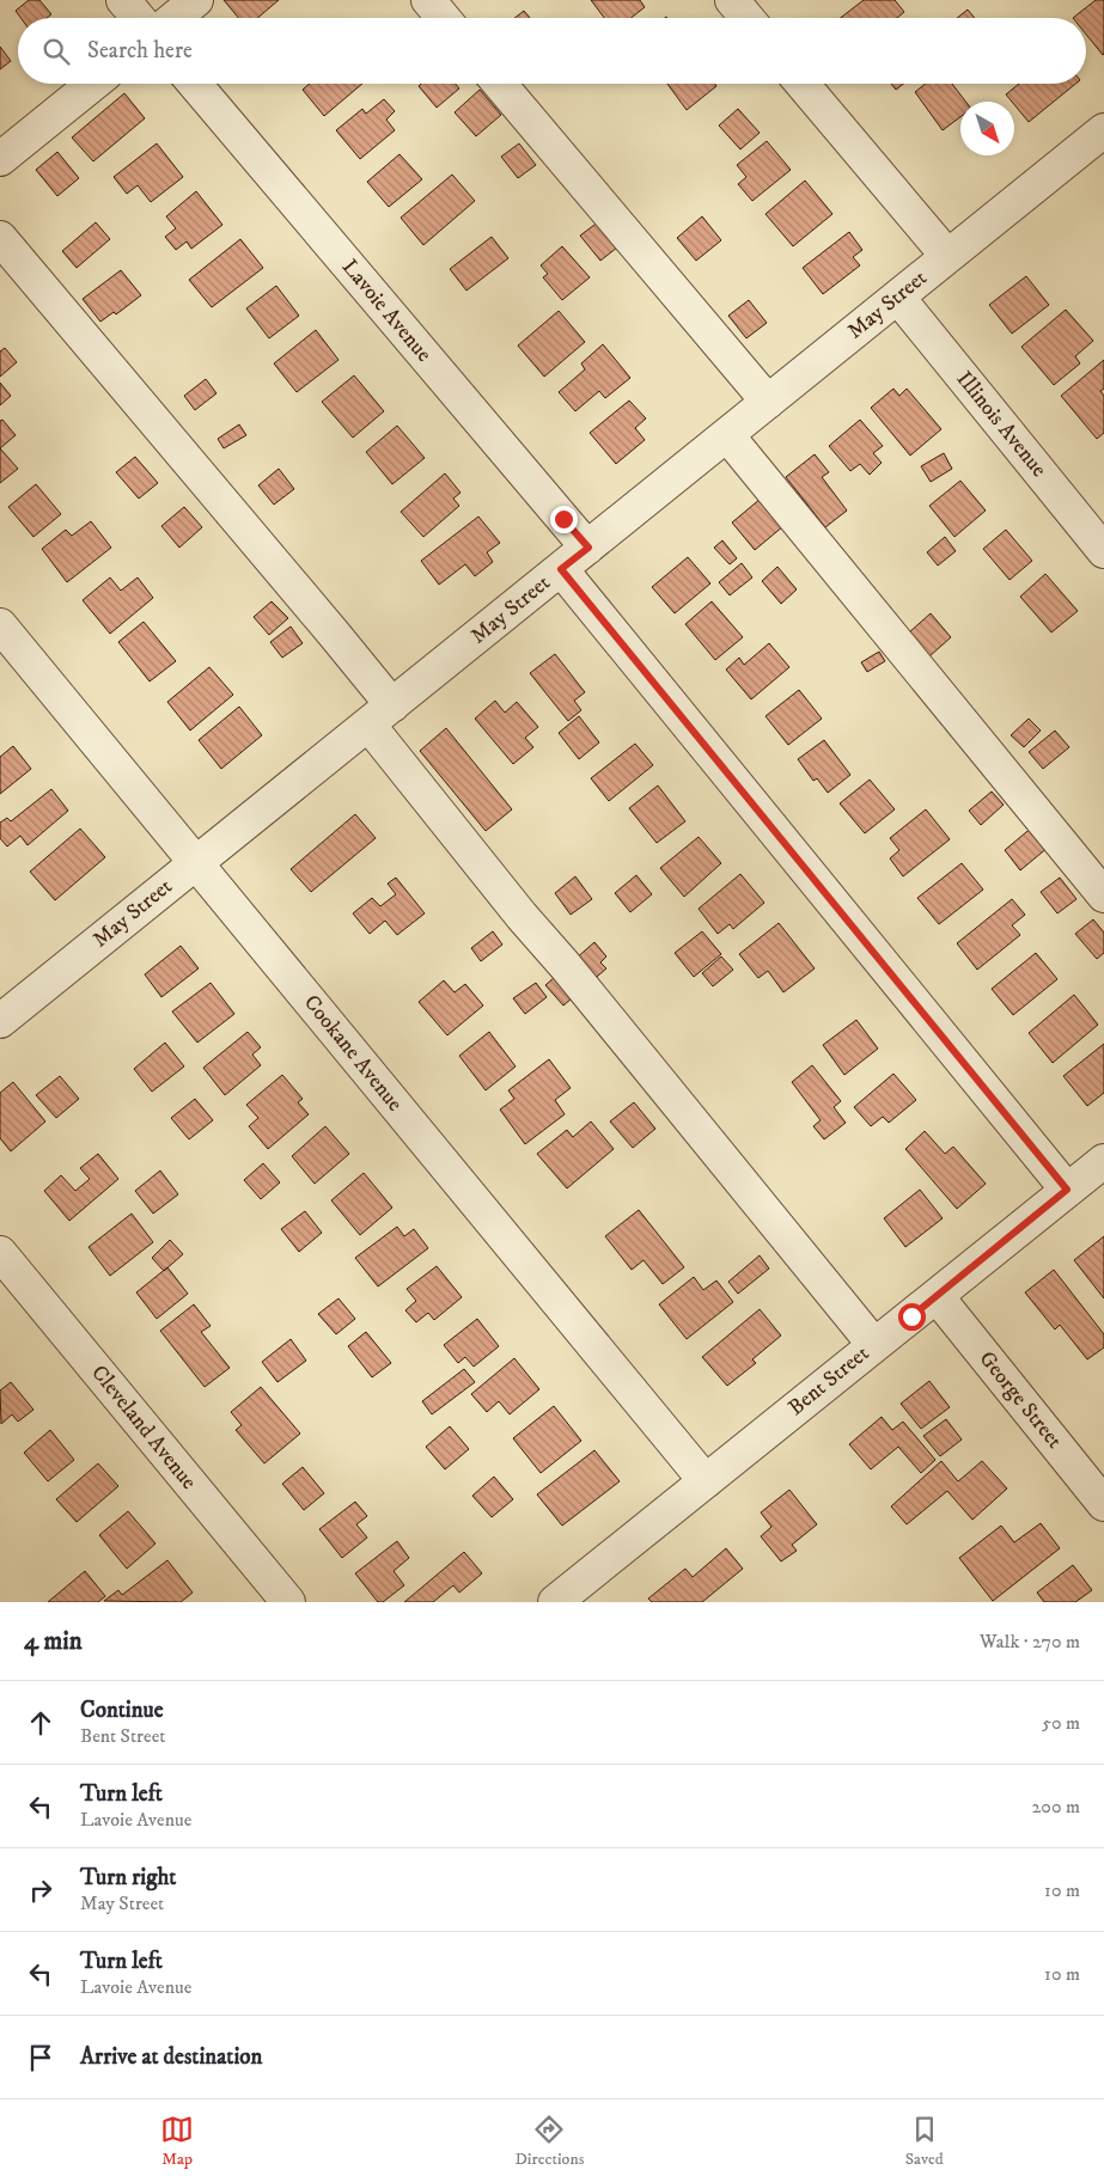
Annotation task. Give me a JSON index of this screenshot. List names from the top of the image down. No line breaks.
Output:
{"streets":{"street":["May Street","Lavoie Avenue","Illinois Avenue","Cookane Avenue","Bent Street","George Street","Cleveland Avenue"]},"crossings":[["May Street","Lavoie Avenue"],["May Street","Illinois Avenue"],["May Street","Cookane Avenue"],["Cookane Avenue","Bent Street"],["Bent Street","George Street"]],"north":"bottom right","page":{"search":"Search here","heading":["4 min","Walk · 270 m"],"list":[["Continue","Bent Street","50 m"],["Turn left","Lavoie Avenue","200 m"],["Turn right","May Street","10 m"],["Turn left","Lavoie Avenue","10 m"],"Arrive at destination"],"nav":["Map","Directions","Saved"]}}
